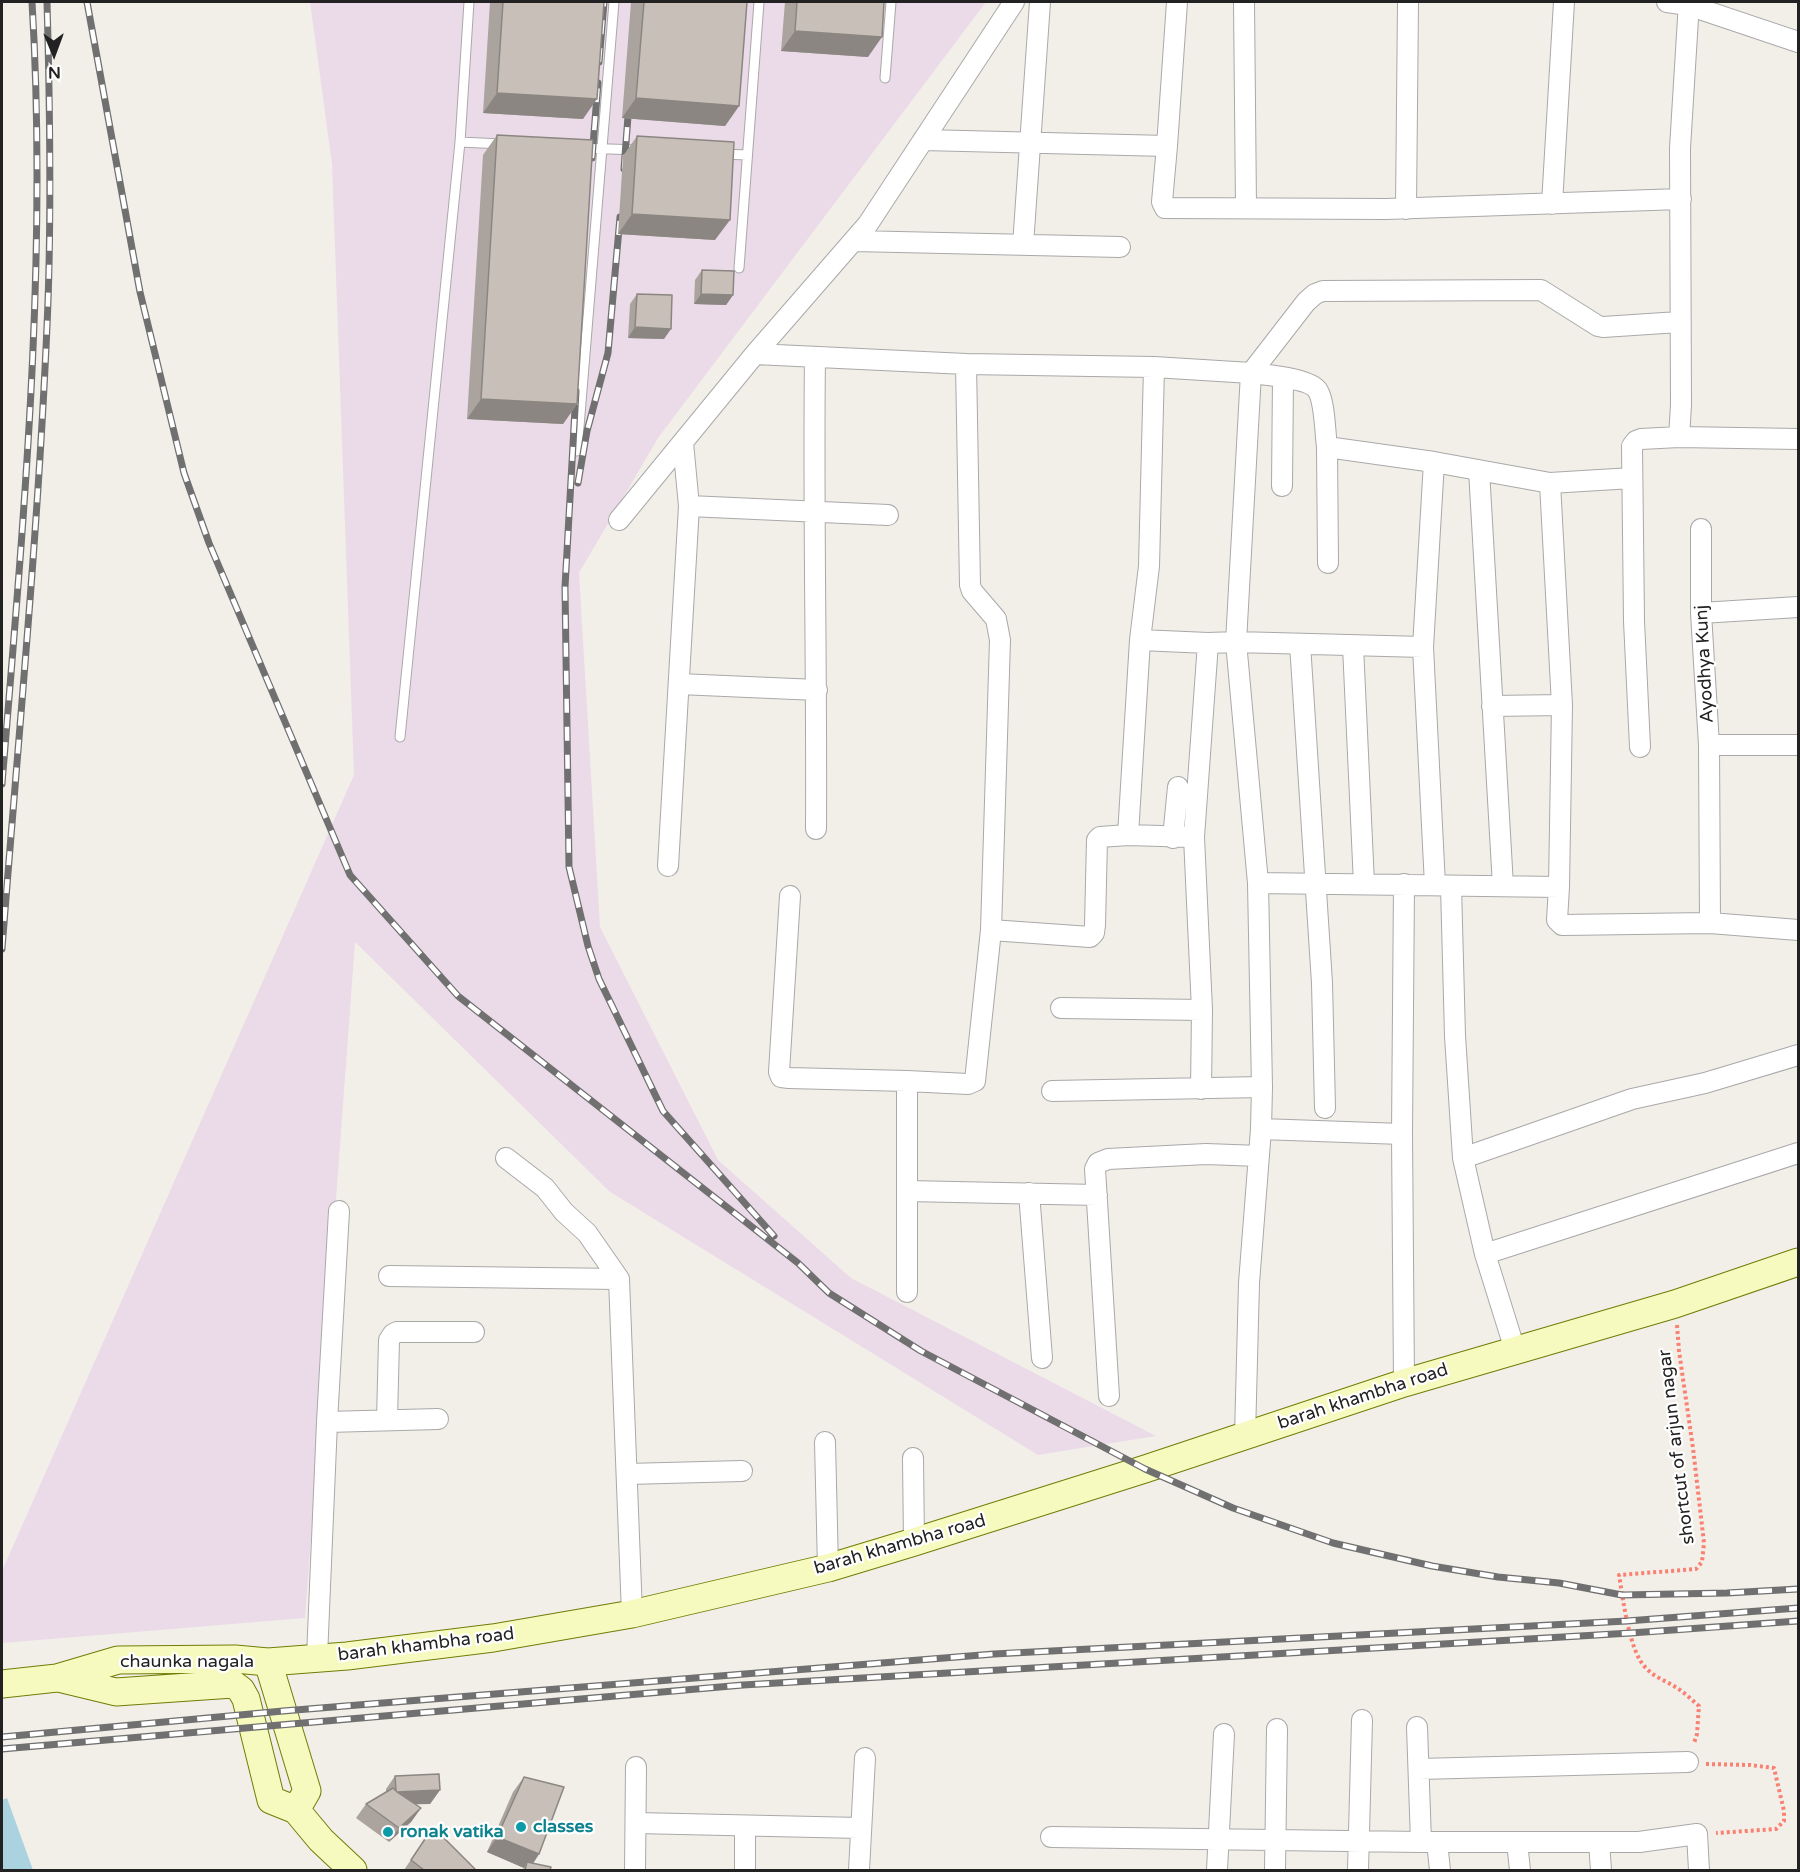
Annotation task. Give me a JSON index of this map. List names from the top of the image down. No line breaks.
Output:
{"streets":{"street":["Ayodhya Kunj","barah khambha road","chaunka nagala"],"path":["shortcut of arjun nagar"]},"crossings":[["barah khambha road","shortcut of arjun nagar"],["barah khambha road","chaunka nagala"]],"places":["classes","ronak vatika"],"north":"bottom"}
